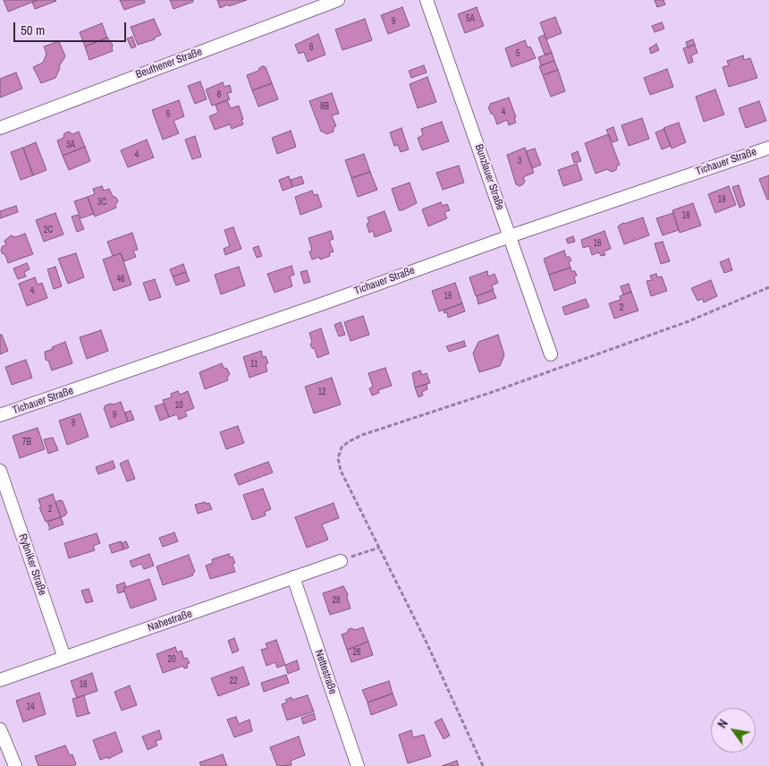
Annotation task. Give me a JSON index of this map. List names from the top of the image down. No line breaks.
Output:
{"streets":{"street":["Beuthener Straße","Tichauer Straße","Bunzlauer Straße","Rybniker Straße","Nahestraße","Nettestraße"]},"crossings":[["Tichauer Straße","Bunzlauer Straße"],["Rybniker Straße","Nahestraße"],["Nahestraße","Nettestraße"]],"house_numbers":["5A","9","8","5","6","8B","4","5","3A","4","3","19","3C","18","2C","16","46","4","15","2","11","12","10","9","8","7B","2","28","26","20","22","16","14"],"scale_bar":"50 m","north":"top left"}
